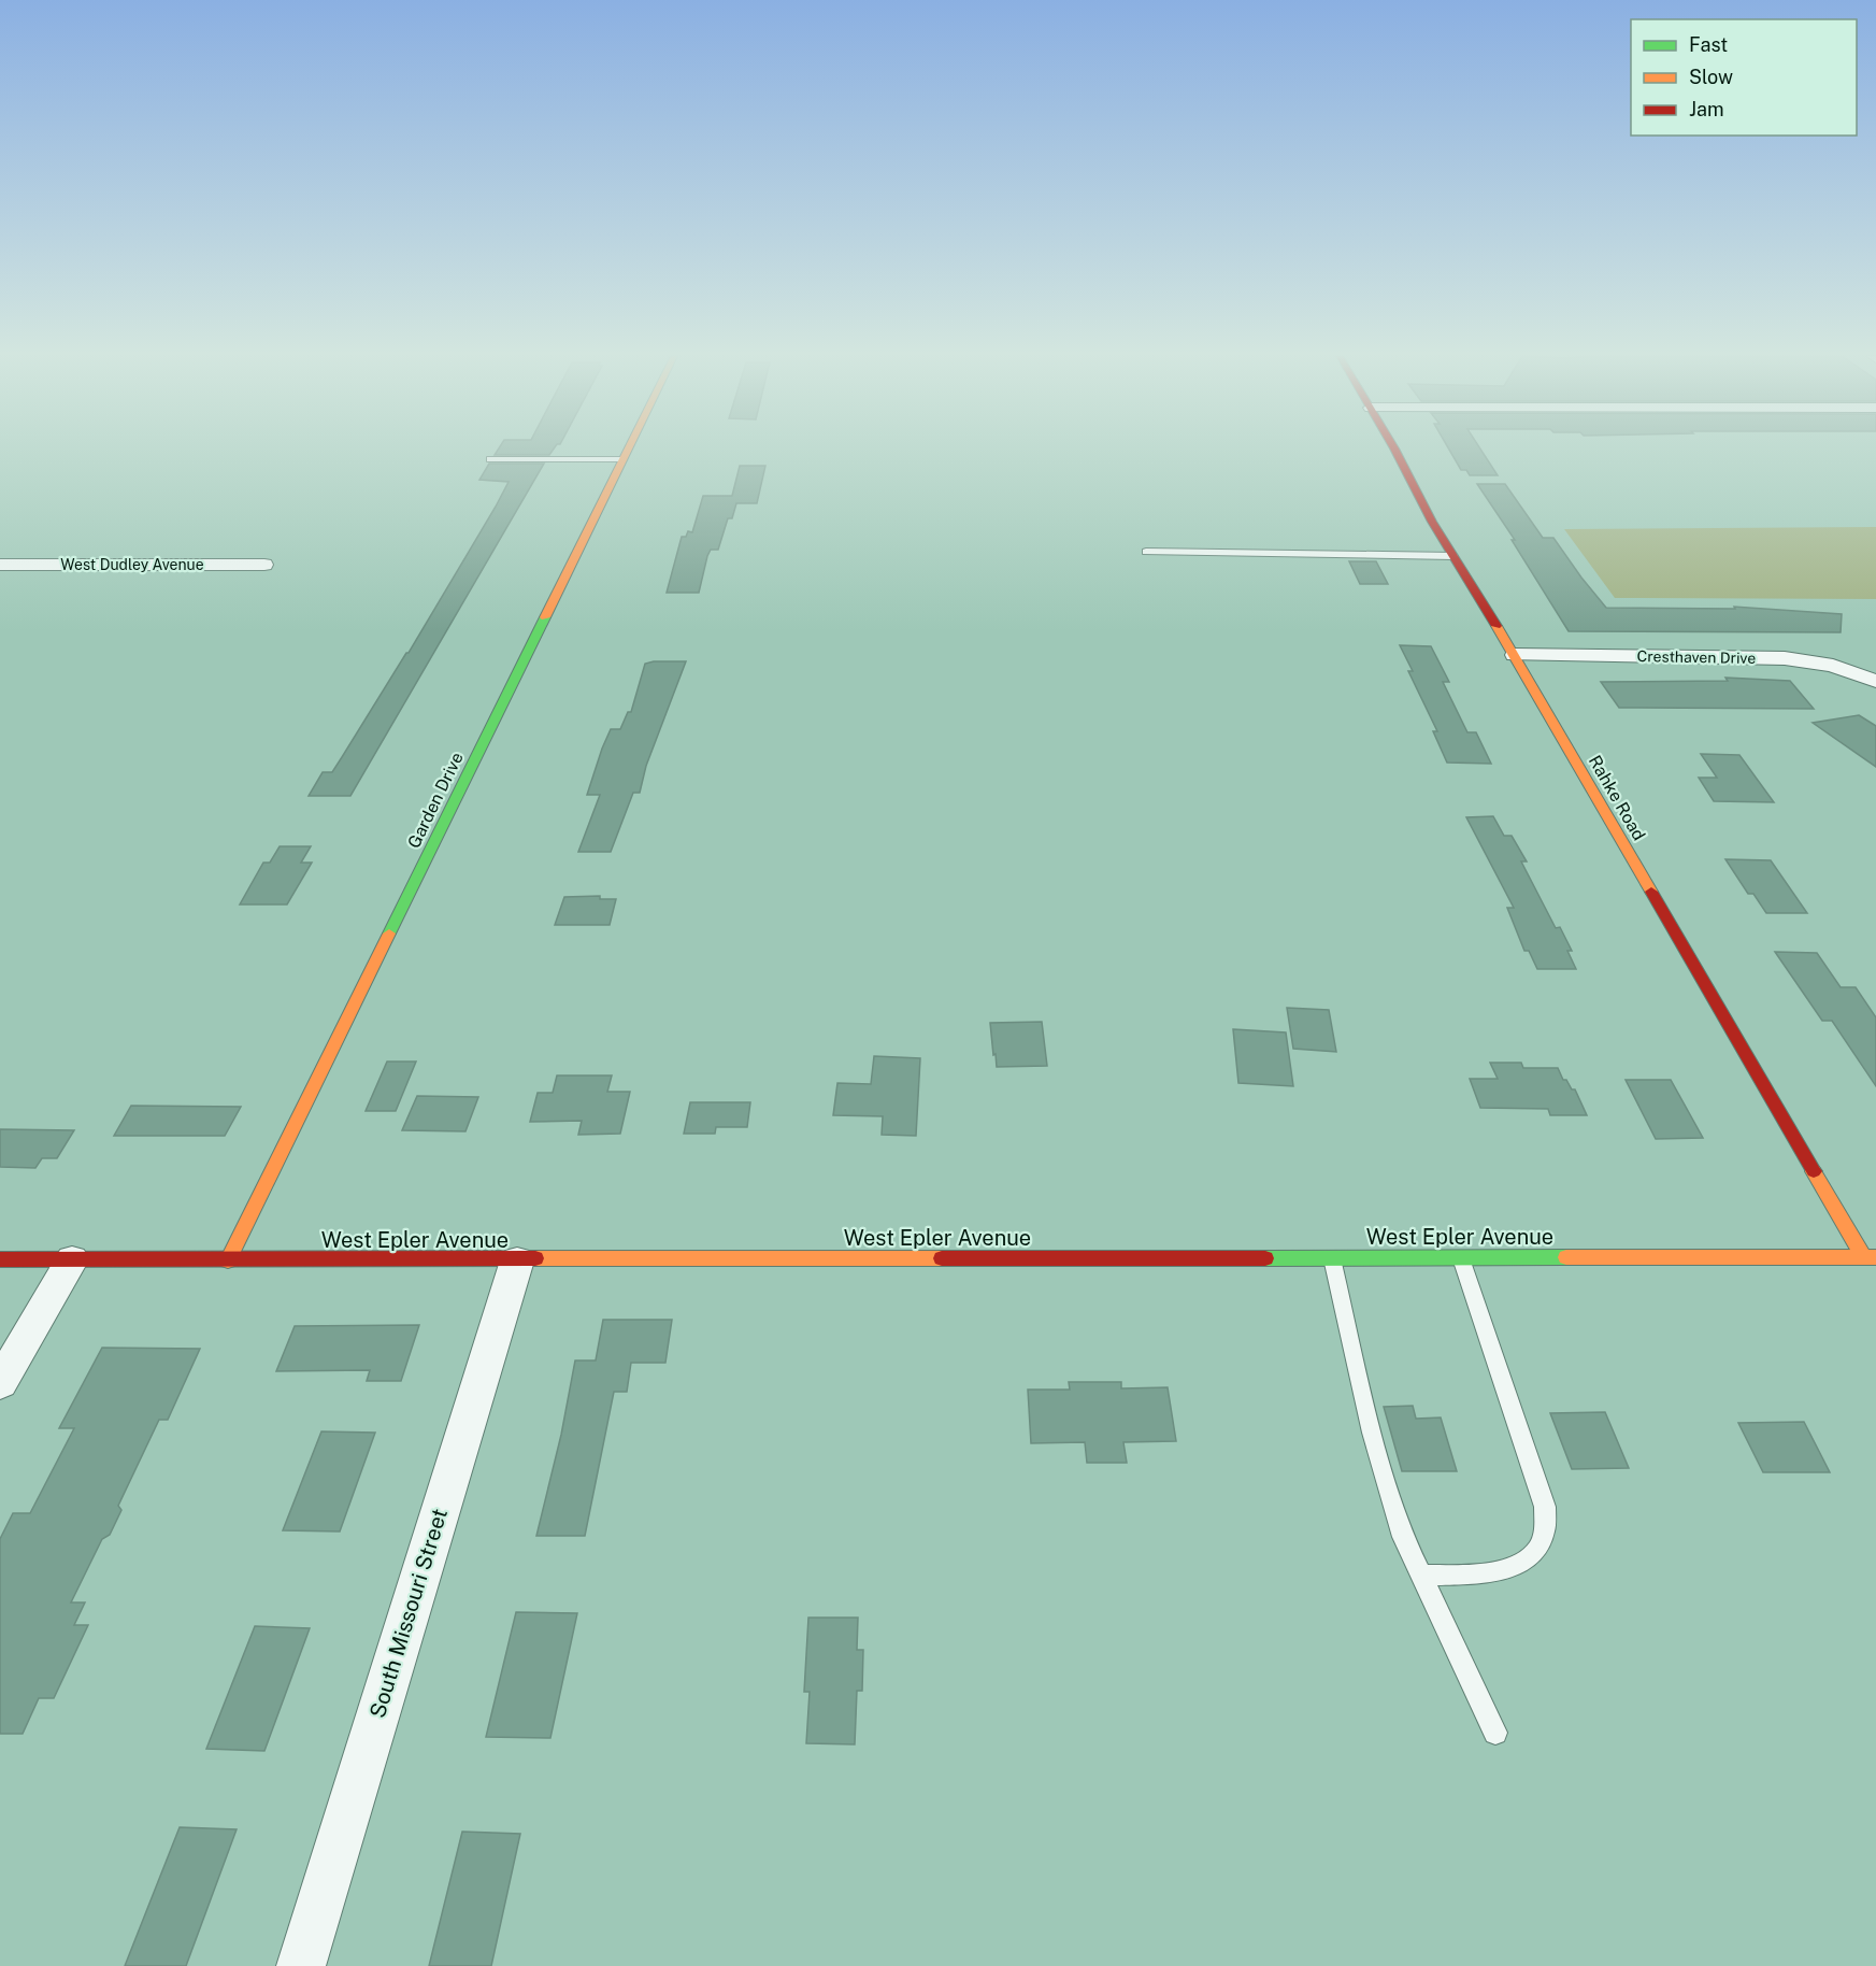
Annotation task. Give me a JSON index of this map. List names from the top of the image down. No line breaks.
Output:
{"streets":{"street":["West Dudley Avenue","Cresthaven Drive","Rahke Road","Garden Drive","West Epler Avenue","South Missouri Street"]},"crossings":[["Cresthaven Drive","Rahke Road"],["Rahke Road","West Epler Avenue"],["Garden Drive","West Epler Avenue"],["West Epler Avenue","South Missouri Street"]],"legend":["Fast","Slow","Jam"]}
